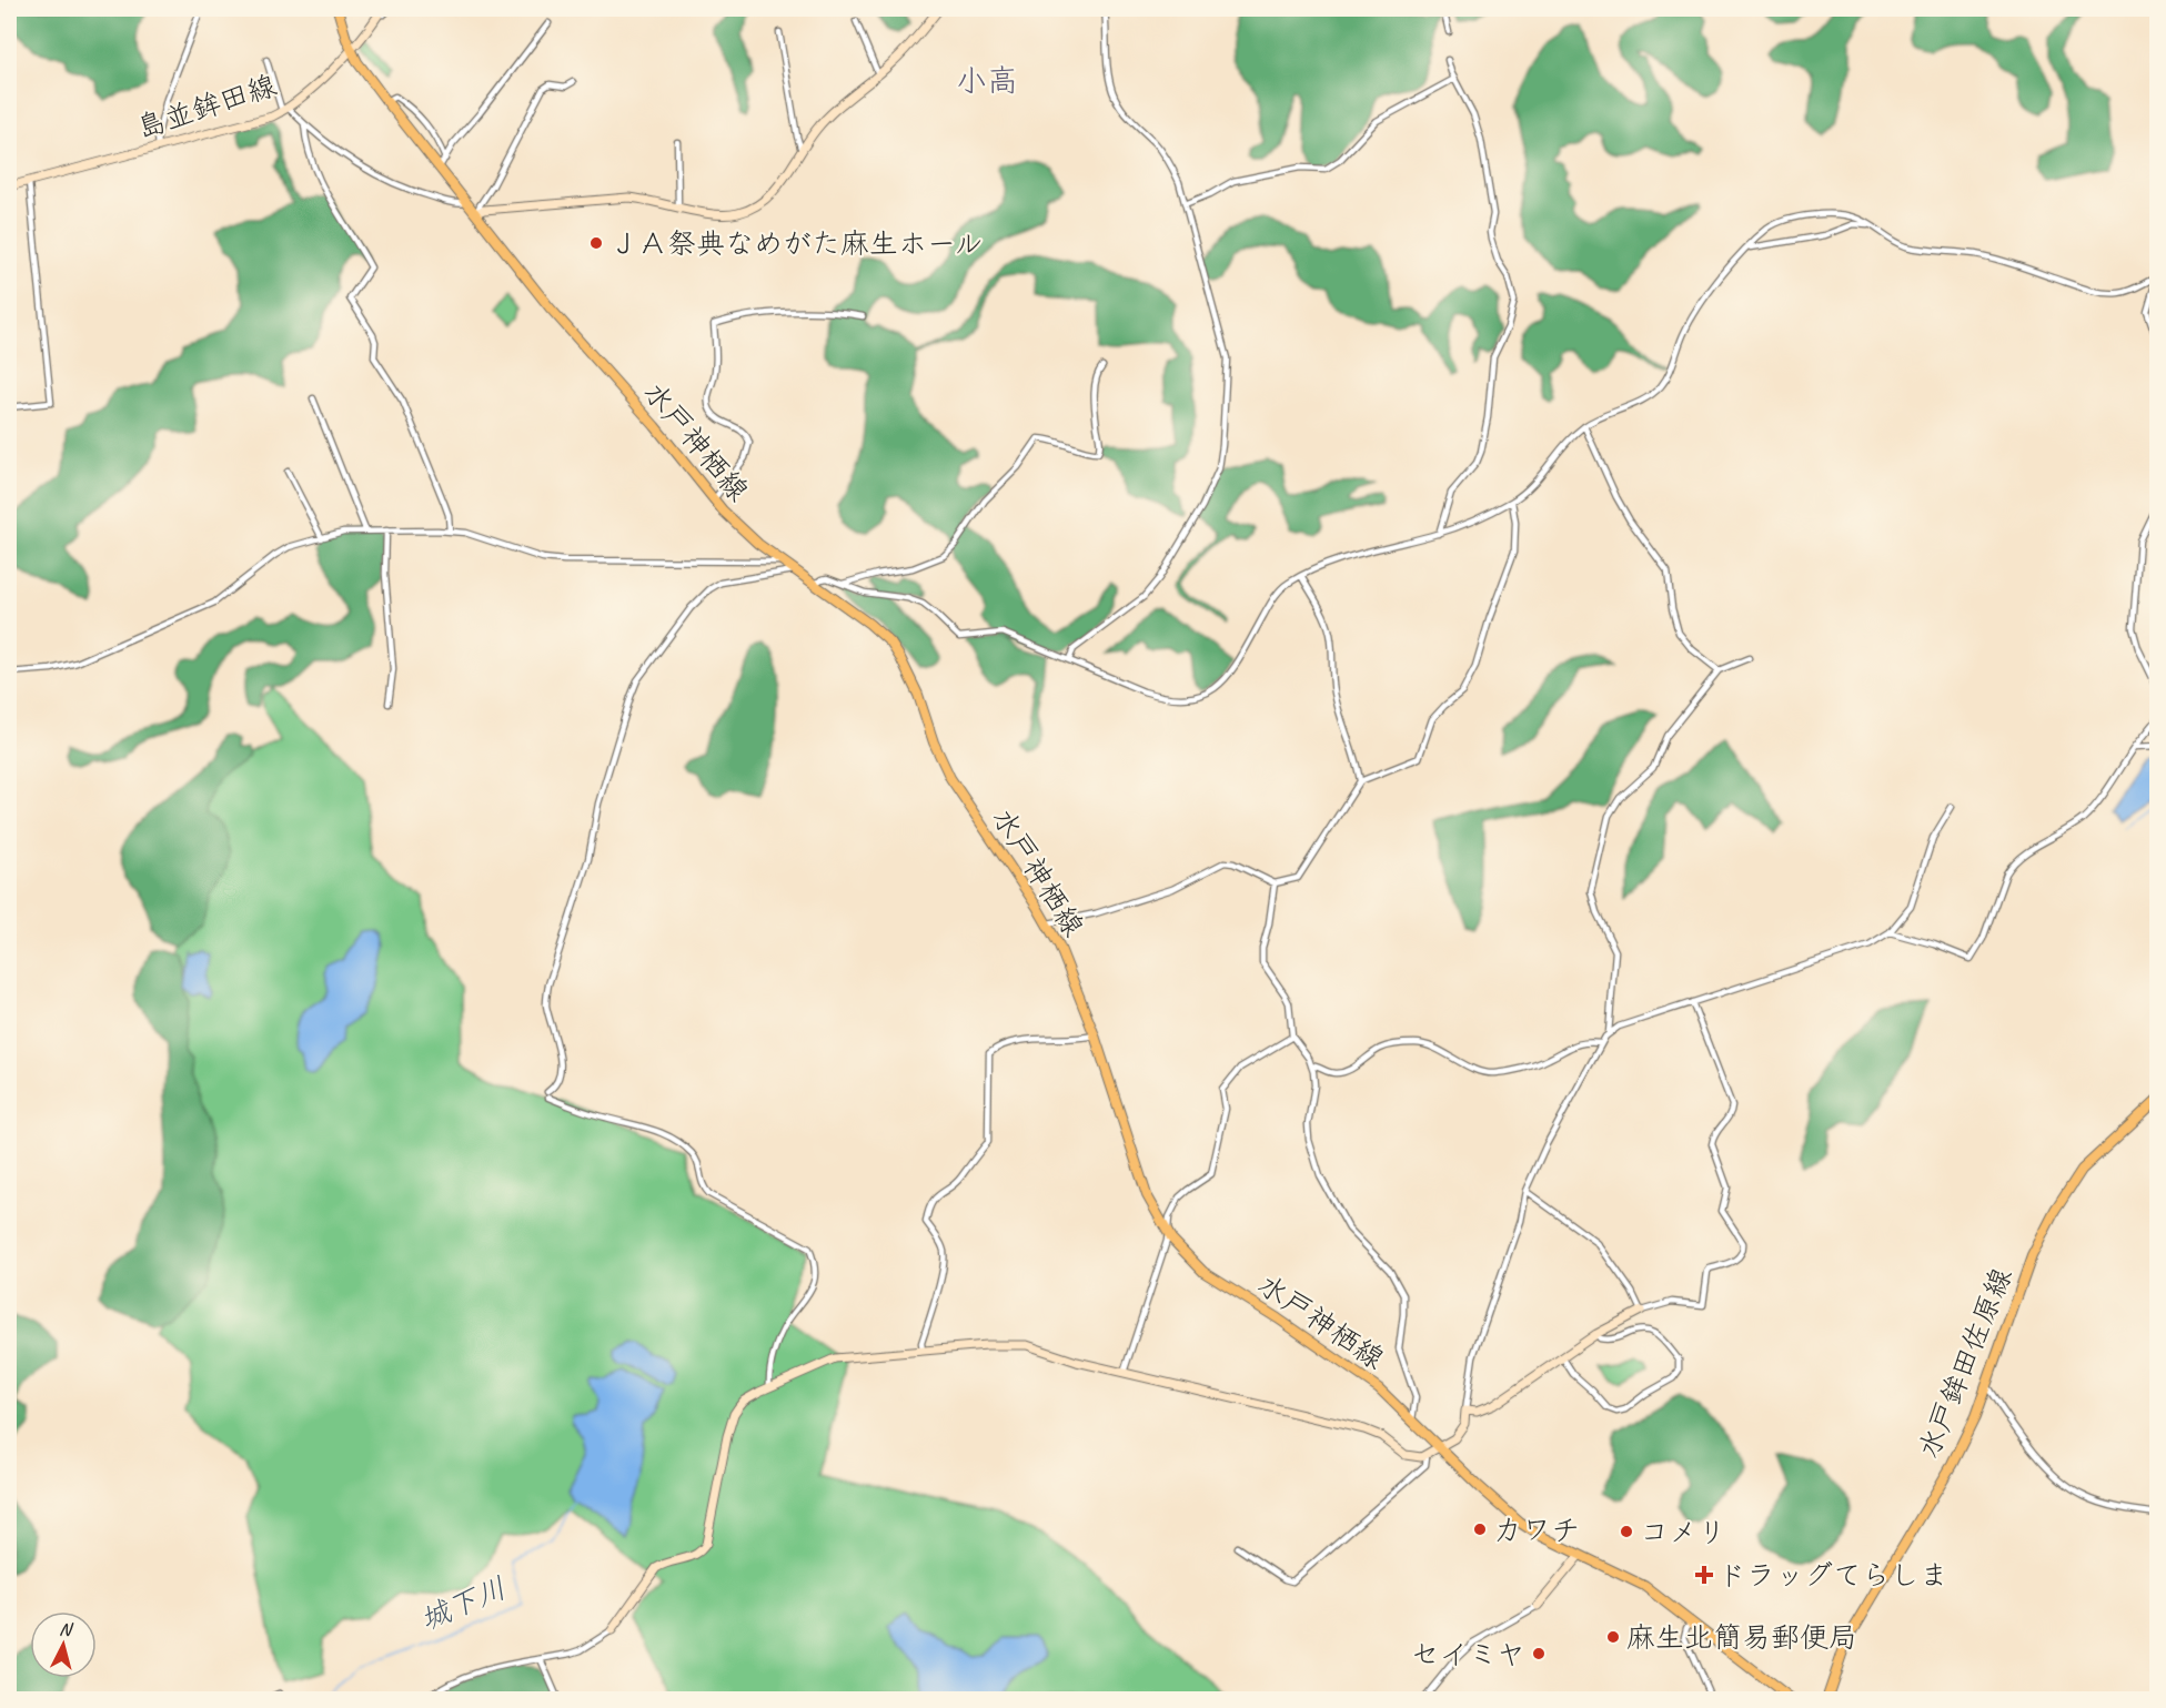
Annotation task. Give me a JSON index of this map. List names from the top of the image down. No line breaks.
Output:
{"streets":{"main road":["水戸神栖線","水戸鉾田佐原線"],"street":["島並鉾田線"]},"crossings":[["島並鉾田線","水戸神栖線"]],"districts":["小高"],"water":["城下川"],"places":{"other":["ＪＡ祭典なめがた麻生ホール","カワチ","コメリ","麻生北簡易郵便局","セイミヤ"],"health":["ドラッグてらしま"]},"north":"top"}
